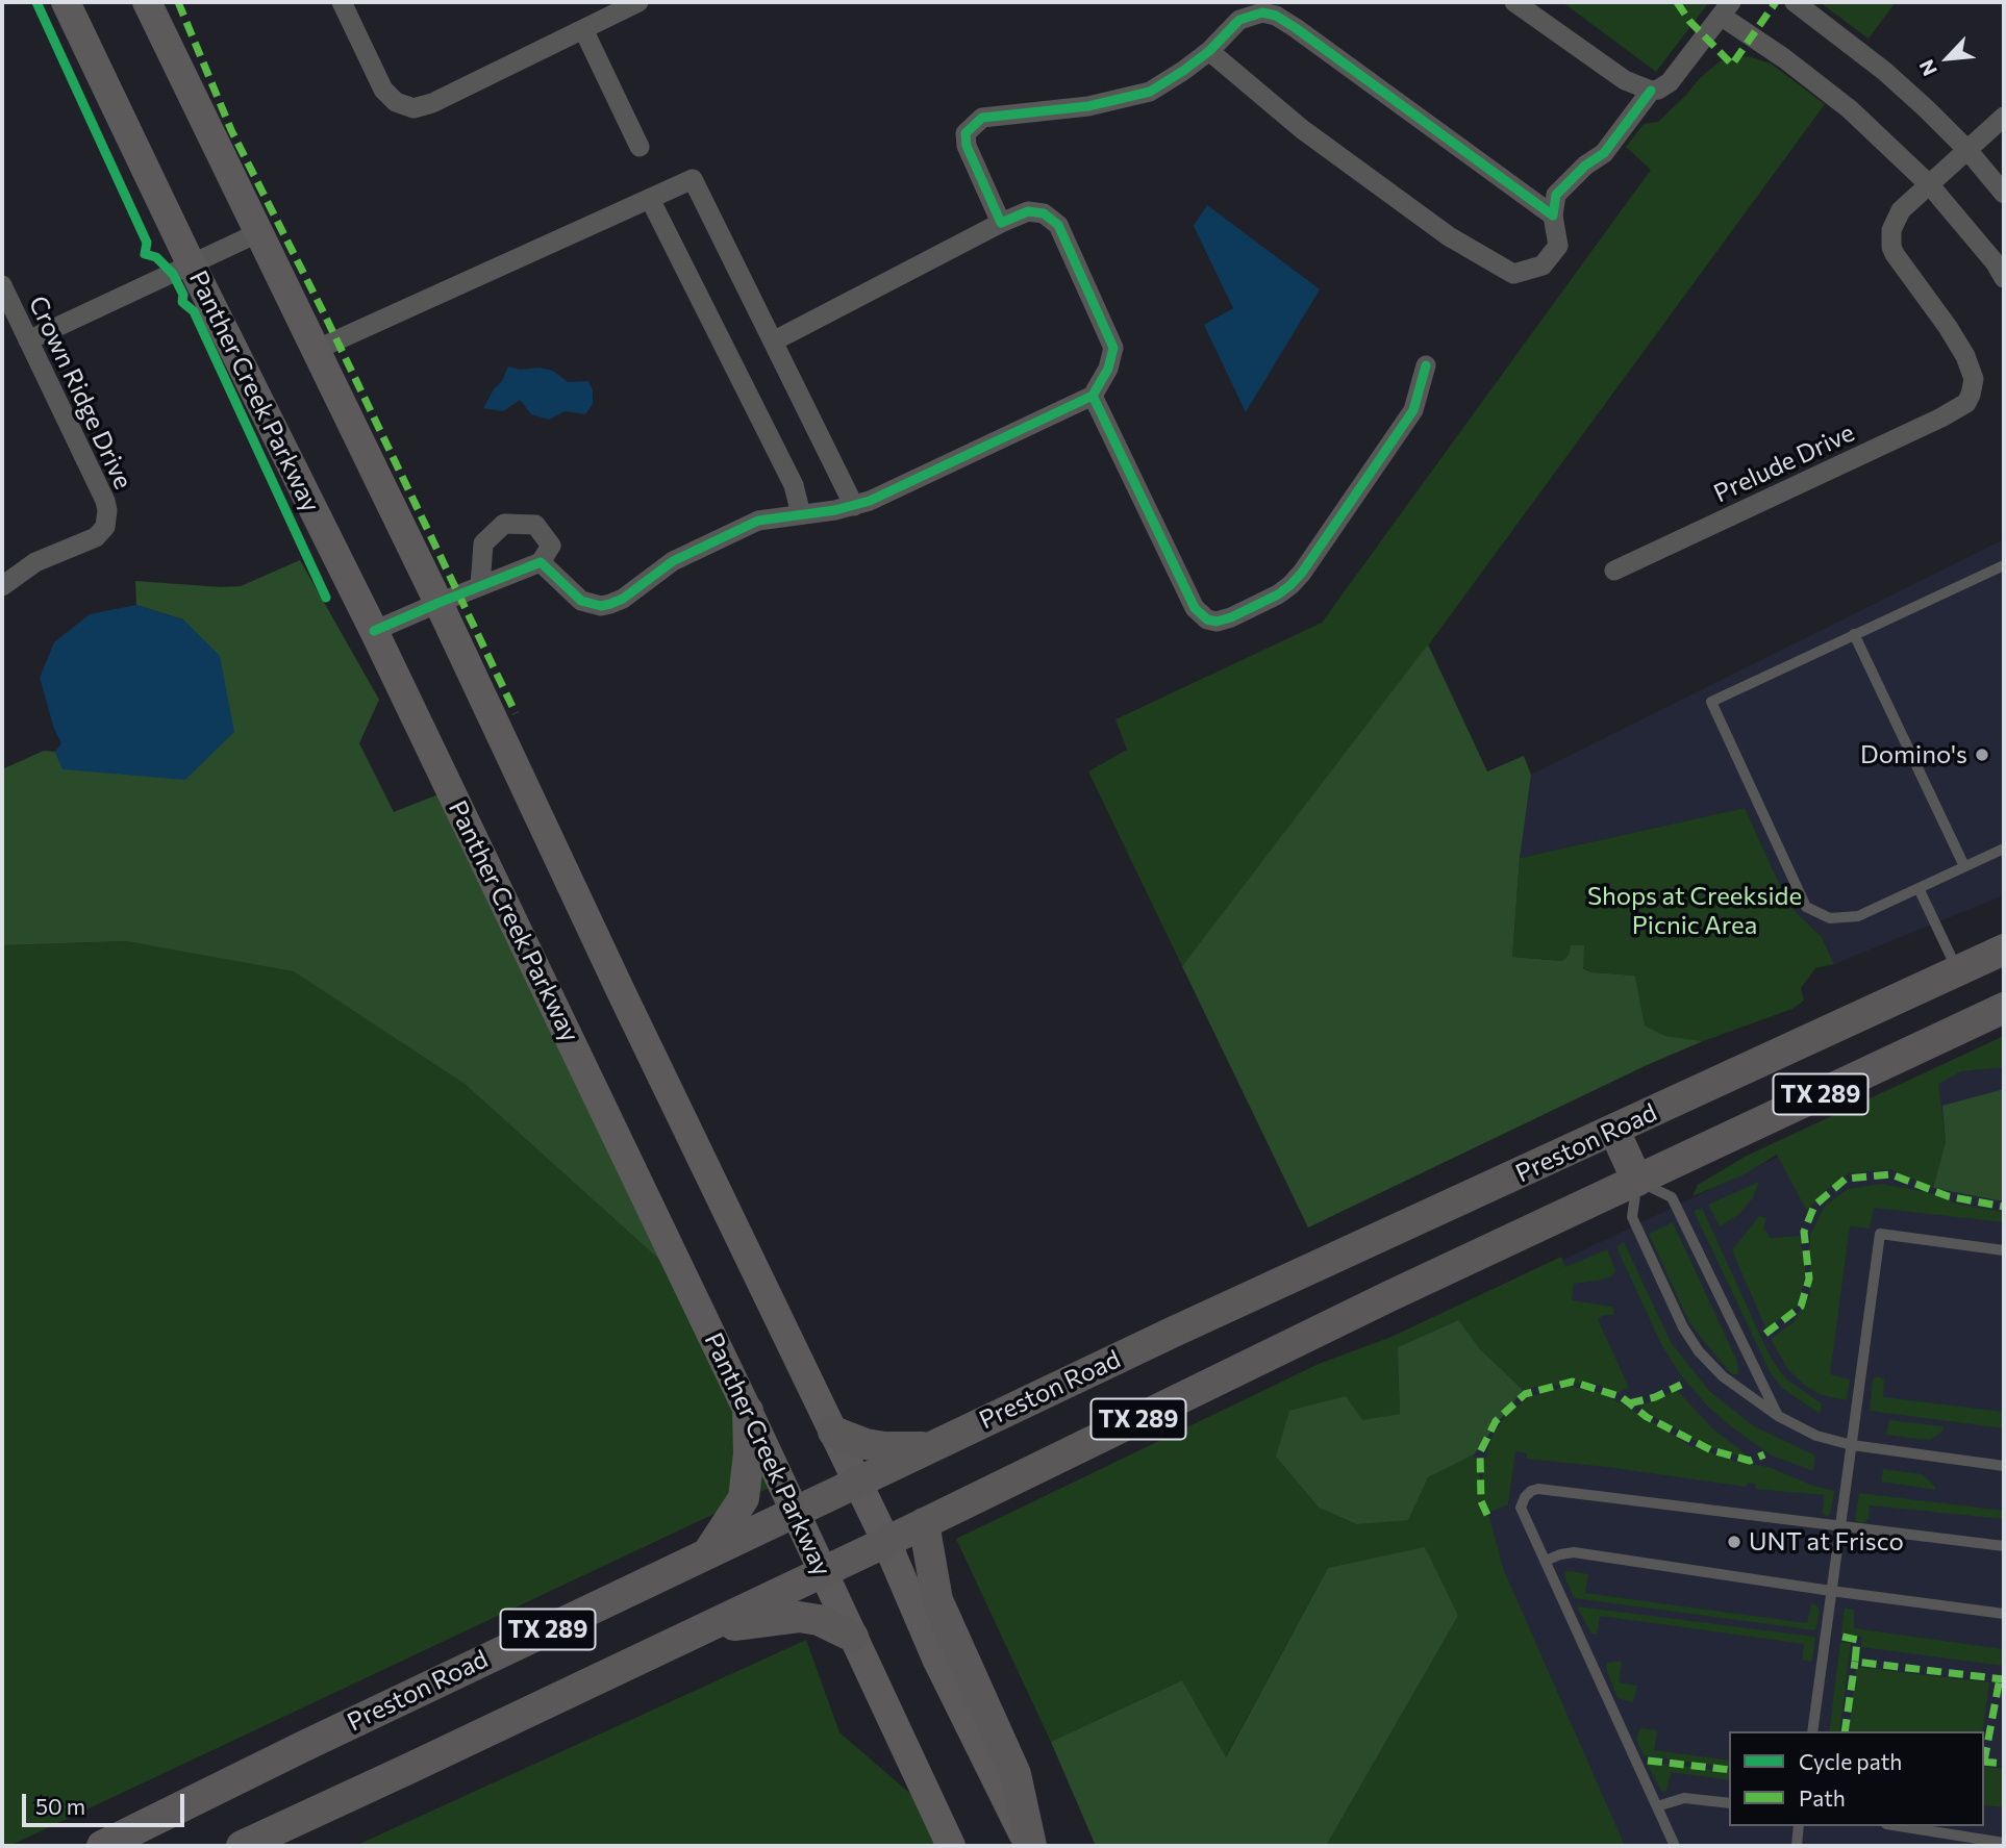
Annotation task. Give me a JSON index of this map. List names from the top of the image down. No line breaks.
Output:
{"streets":{"main road":["Panther Creek Parkway","TX 289","Preston Road"],"street":["Crown Ridge Drive","Prelude Drive"]},"crossings":[["Panther Creek Parkway","TX 289"],["Panther Creek Parkway","Preston Road"]],"parks":["Shops at Creekside Picnic Area"],"places":["Domino's","UNT at Frisco"],"legend":["Cycle path","Path"],"scale_bar":"50 m","north":"bottom left"}
